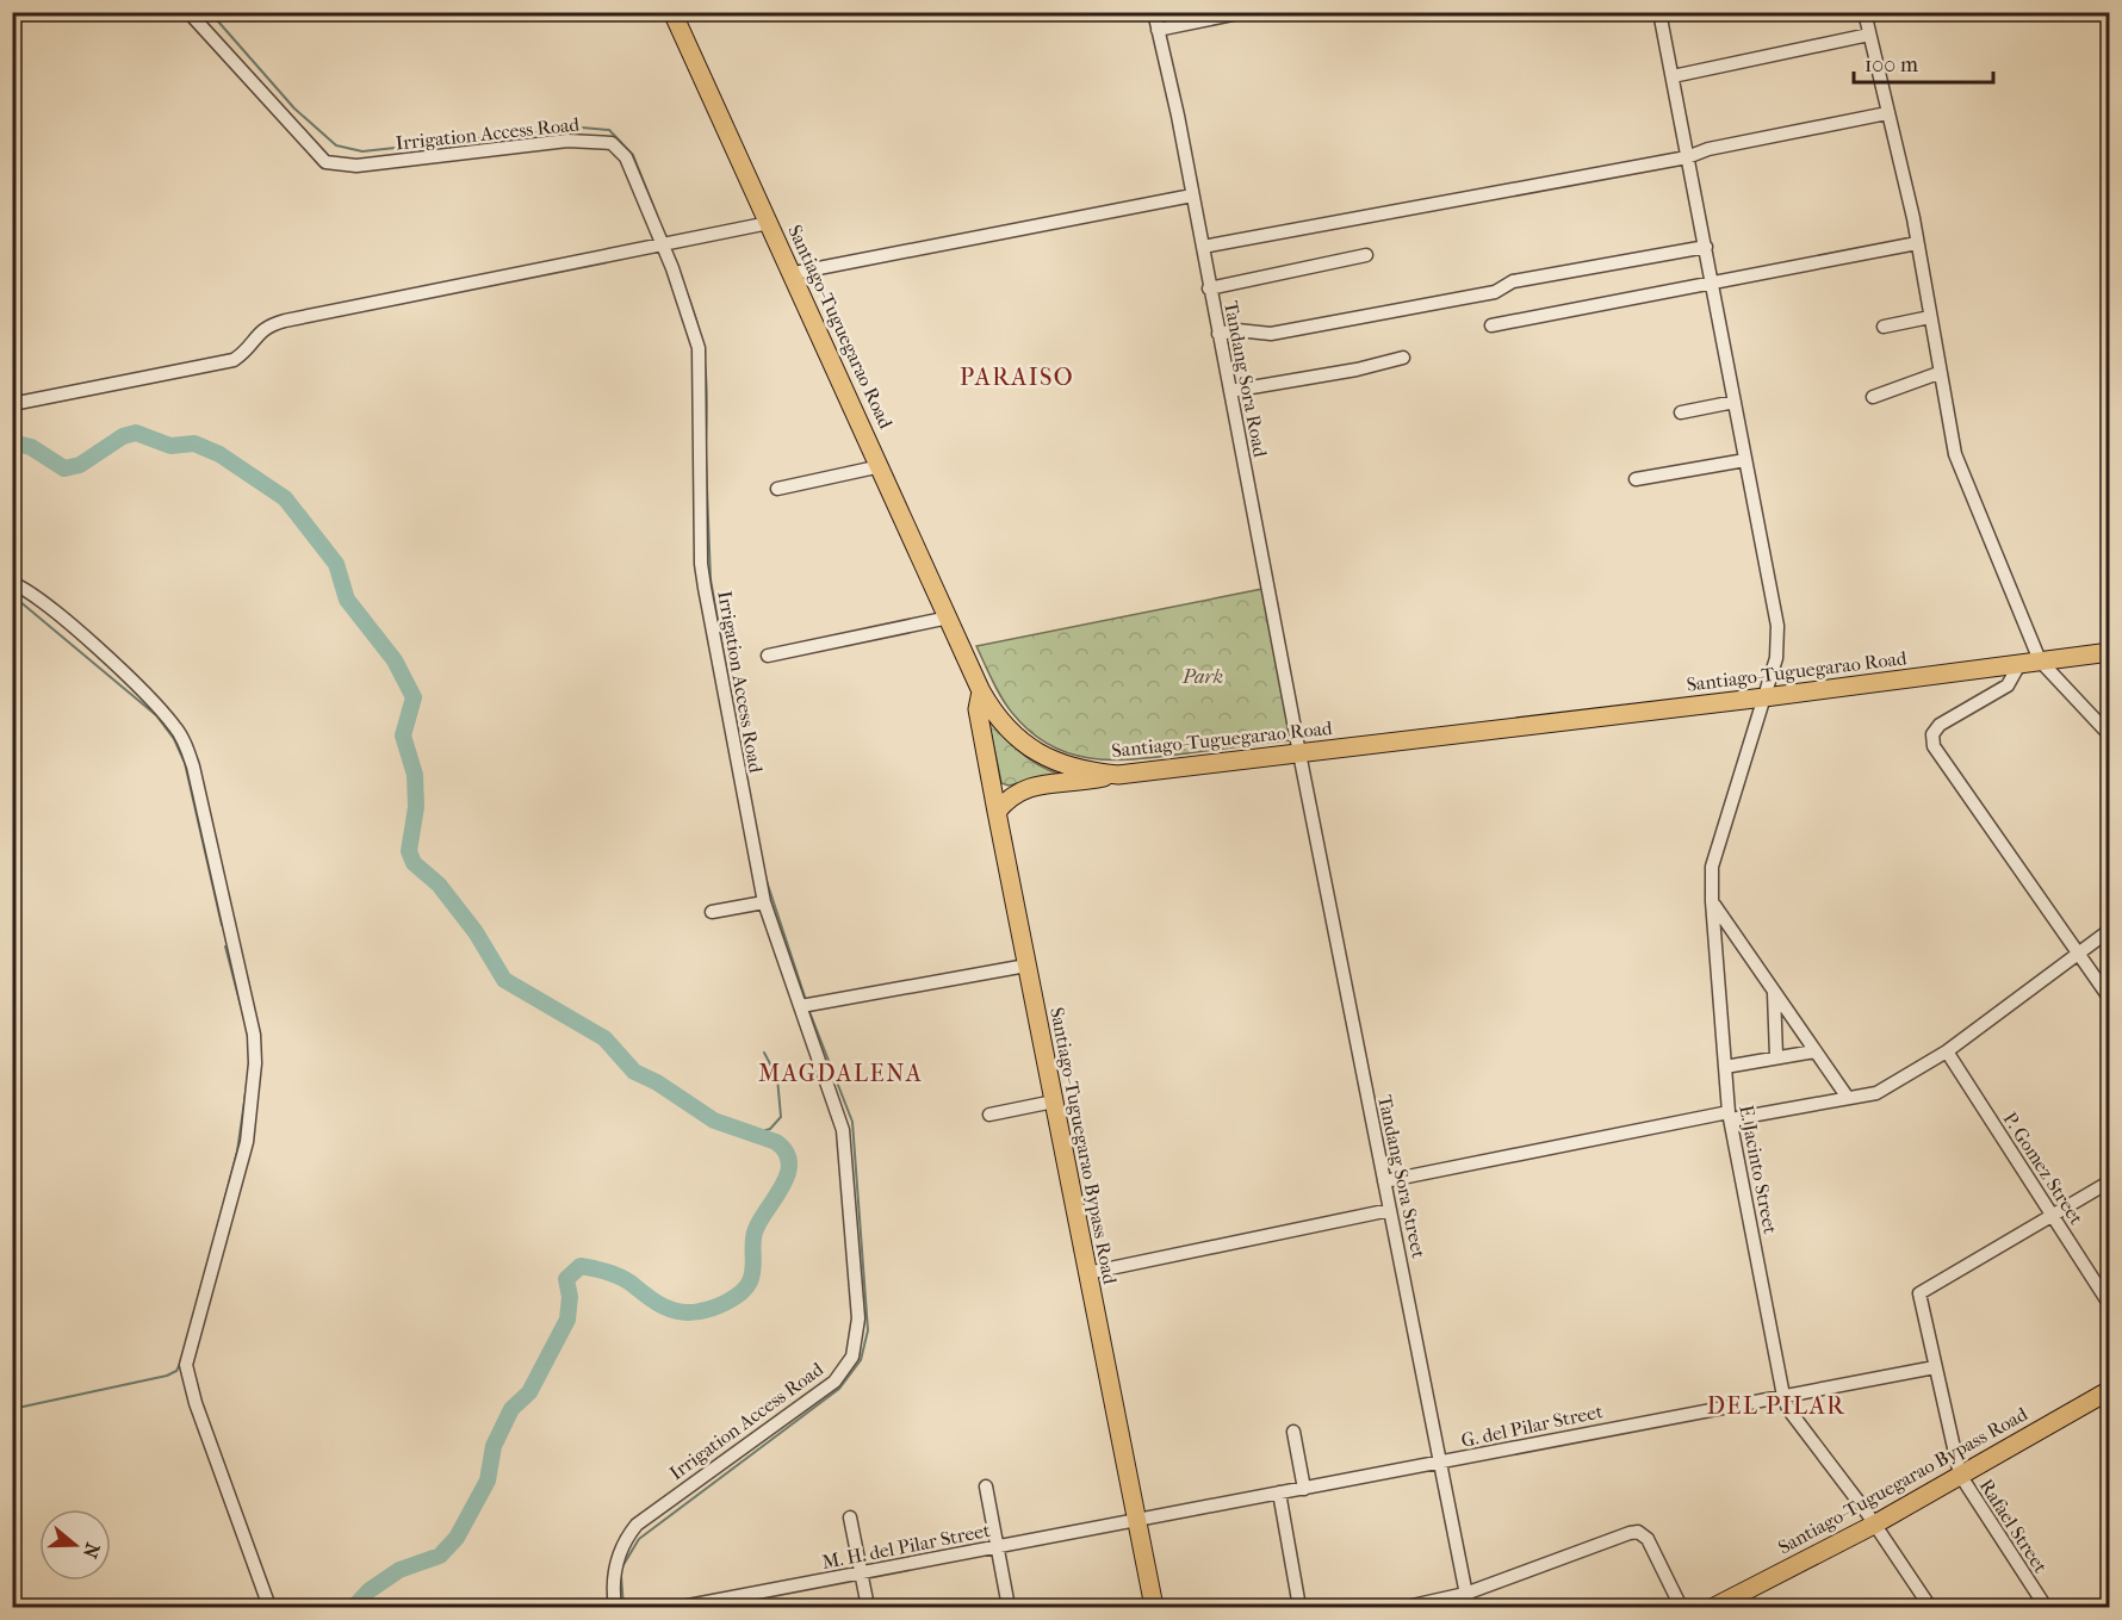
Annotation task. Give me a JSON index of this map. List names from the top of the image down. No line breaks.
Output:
{"streets":{"highway":["Santiago-Tuguegarao Road","Santiago-Tuguegarao Bypass Road"],"street":["Irrigation Access Road","Tandang Sora Road","P. Gomez Street","E. Jacinto Street","Tandang Sora Street","G. del Pilar Street","Rafael Street","M. H. del Pilar Street"]},"crossings":[["Santiago-Tuguegarao Road","Tandang Sora Road"],["Santiago-Tuguegarao Road","Santiago-Tuguegarao Bypass Road"],["Santiago-Tuguegarao Road","E. Jacinto Street"],["Santiago-Tuguegarao Road","Tandang Sora Street"],["Tandang Sora Road","Tandang Sora Street"],["Santiago-Tuguegarao Bypass Road","E. Jacinto Street"],["Santiago-Tuguegarao Bypass Road","G. del Pilar Street"],["Santiago-Tuguegarao Bypass Road","Rafael Street"],["Santiago-Tuguegarao Bypass Road","M. H. del Pilar Street"],["P. Gomez Street","Rafael Street"],["E. Jacinto Street","G. del Pilar Street"],["Tandang Sora Street","G. del Pilar Street"],["G. del Pilar Street","Rafael Street"],["G. del Pilar Street","M. H. del Pilar Street"]],"districts":["PARAISO","MAGDALENA","DEL PILAR"],"parks":["Park"],"scale_bar":"100 m","north":"right"}
